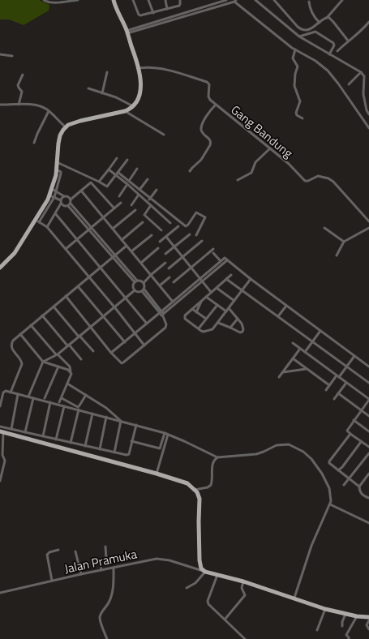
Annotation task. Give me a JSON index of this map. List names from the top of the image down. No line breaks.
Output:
{"streets":{"street":["Gang Bandung","Jalan Pramuka"]}}
